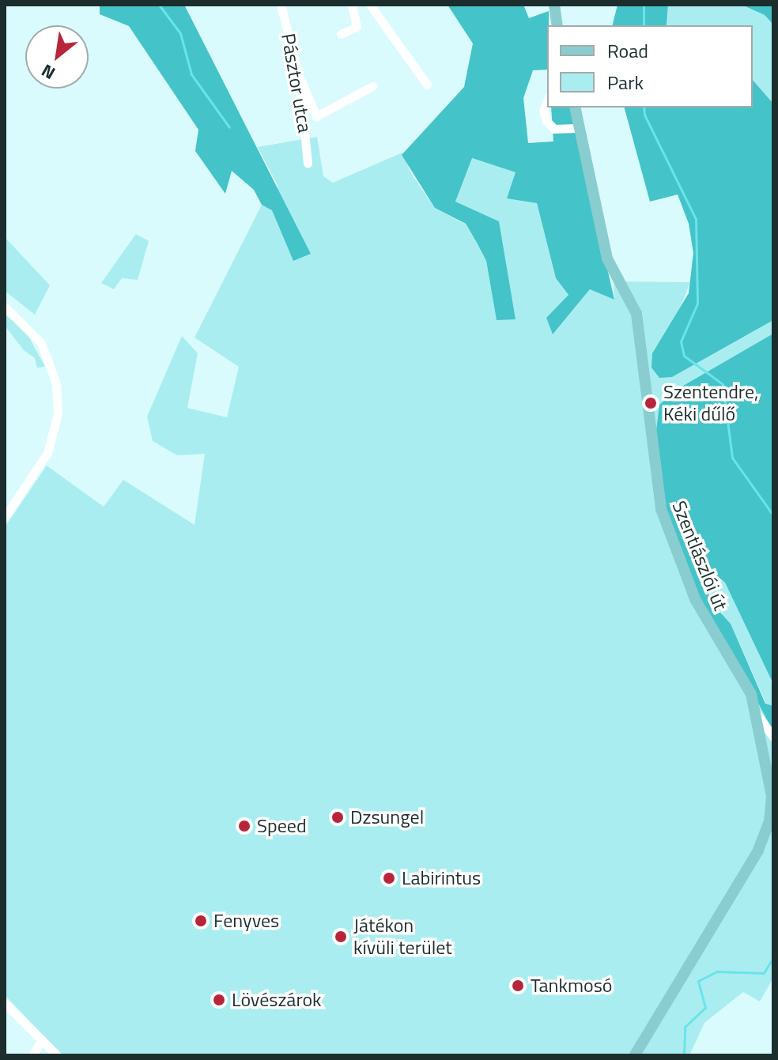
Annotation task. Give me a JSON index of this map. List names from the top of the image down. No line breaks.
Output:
{"streets":{"main road":["Szentlászlói út"],"street":["Pásztor utca"]},"places":["Szentendre, Kéki dűlő","Dzsungel","Speed","Labirintus","Fenyves","Játékon kívüli terület","Tankmosó","Lövészárok"],"legend":["Road","Park"],"north":"bottom left"}
